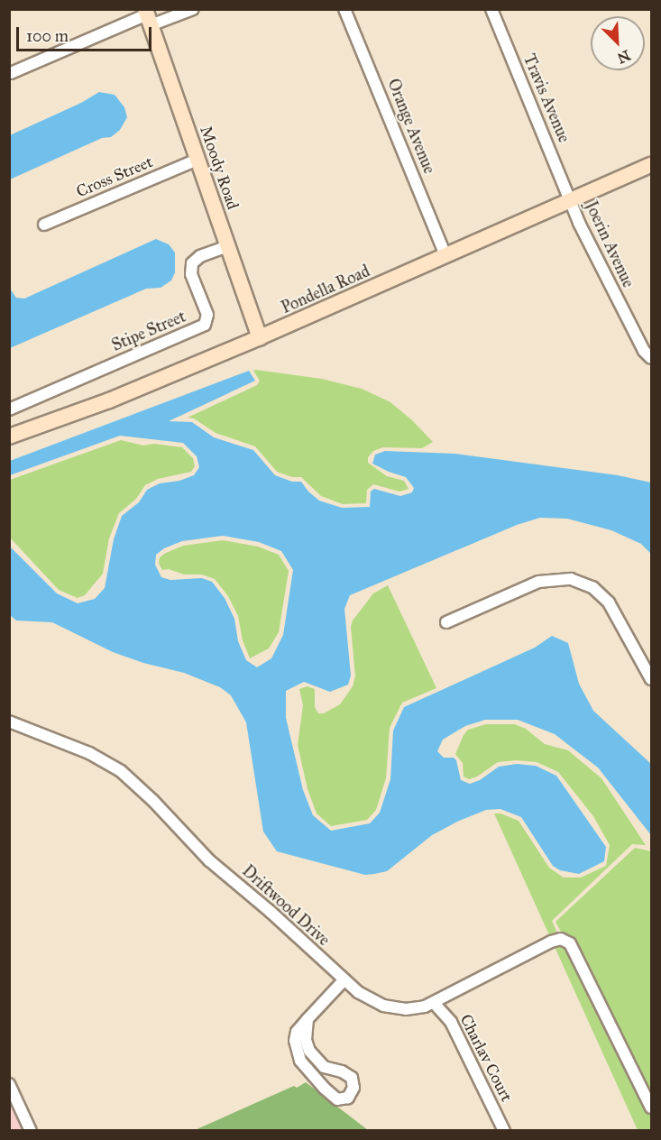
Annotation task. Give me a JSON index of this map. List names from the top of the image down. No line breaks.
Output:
{"streets":{"main road":["Moody Road","Pondella Road"],"street":["Travis Avenue","Orange Avenue","Cross Street","Joerin Avenue","Stipe Street","Driftwood Drive","Charlav Court"]},"crossings":[["Travis Avenue","Joerin Avenue"],["Travis Avenue","Pondella Road"],["Orange Avenue","Pondella Road"],["Moody Road","Cross Street"],["Moody Road","Pondella Road"],["Moody Road","Stipe Street"],["Joerin Avenue","Pondella Road"],["Driftwood Drive","Charlav Court"]],"scale_bar":"100 m","north":"bottom right"}
